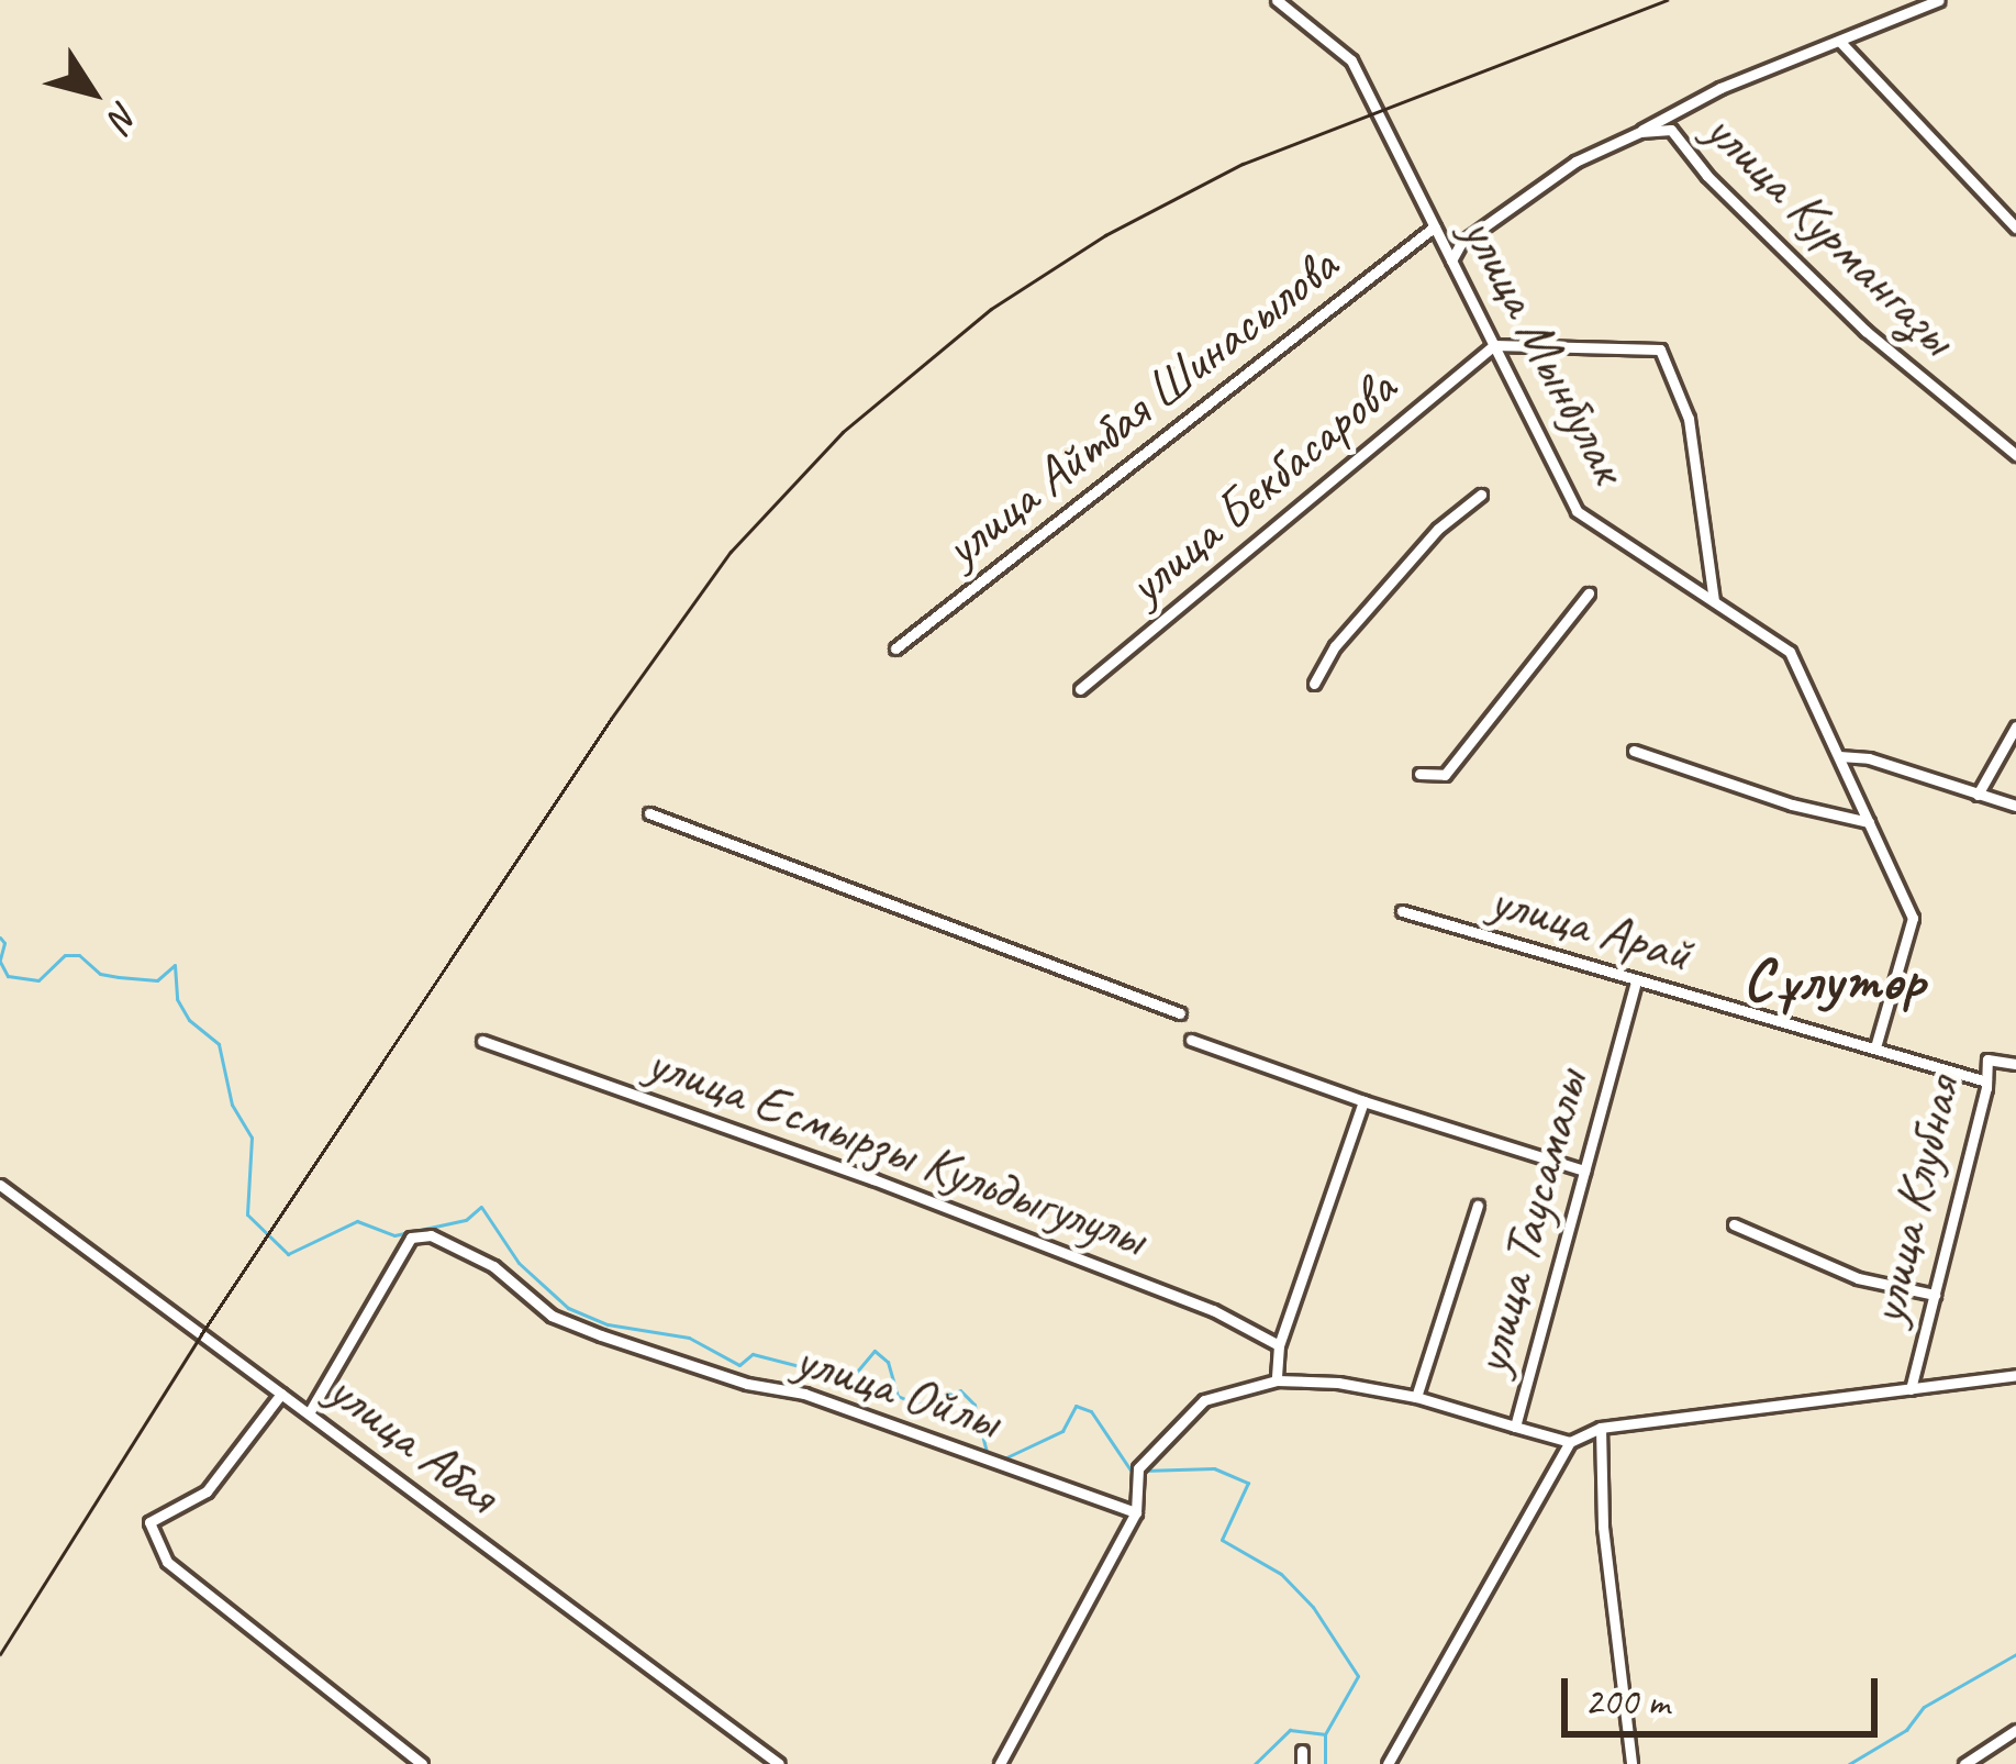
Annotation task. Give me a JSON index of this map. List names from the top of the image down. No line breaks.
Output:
{"streets":{"street":["улица Курмангазы","улица Мынбулак","улица Айтбая Шинасылова","улица Бекбасарова","улица Арай","улица Есмырзы Кульдыгулулы","улица Клубная","улица Таусамалы","улица Ойлы","улица Абая"]},"crossings":[["улица Курмангазы","улица Мынбулак"],["улица Мынбулак","улица Айтбая Шинасылова"],["улица Мынбулак","улица Бекбасарова"],["улица Мынбулак","улица Арай"],["улица Арай","улица Клубная"],["улица Арай","улица Таусамалы"],["улица Ойлы","улица Абая"]],"districts":["Сұлутөр"],"scale_bar":"200 m","north":"bottom right"}
